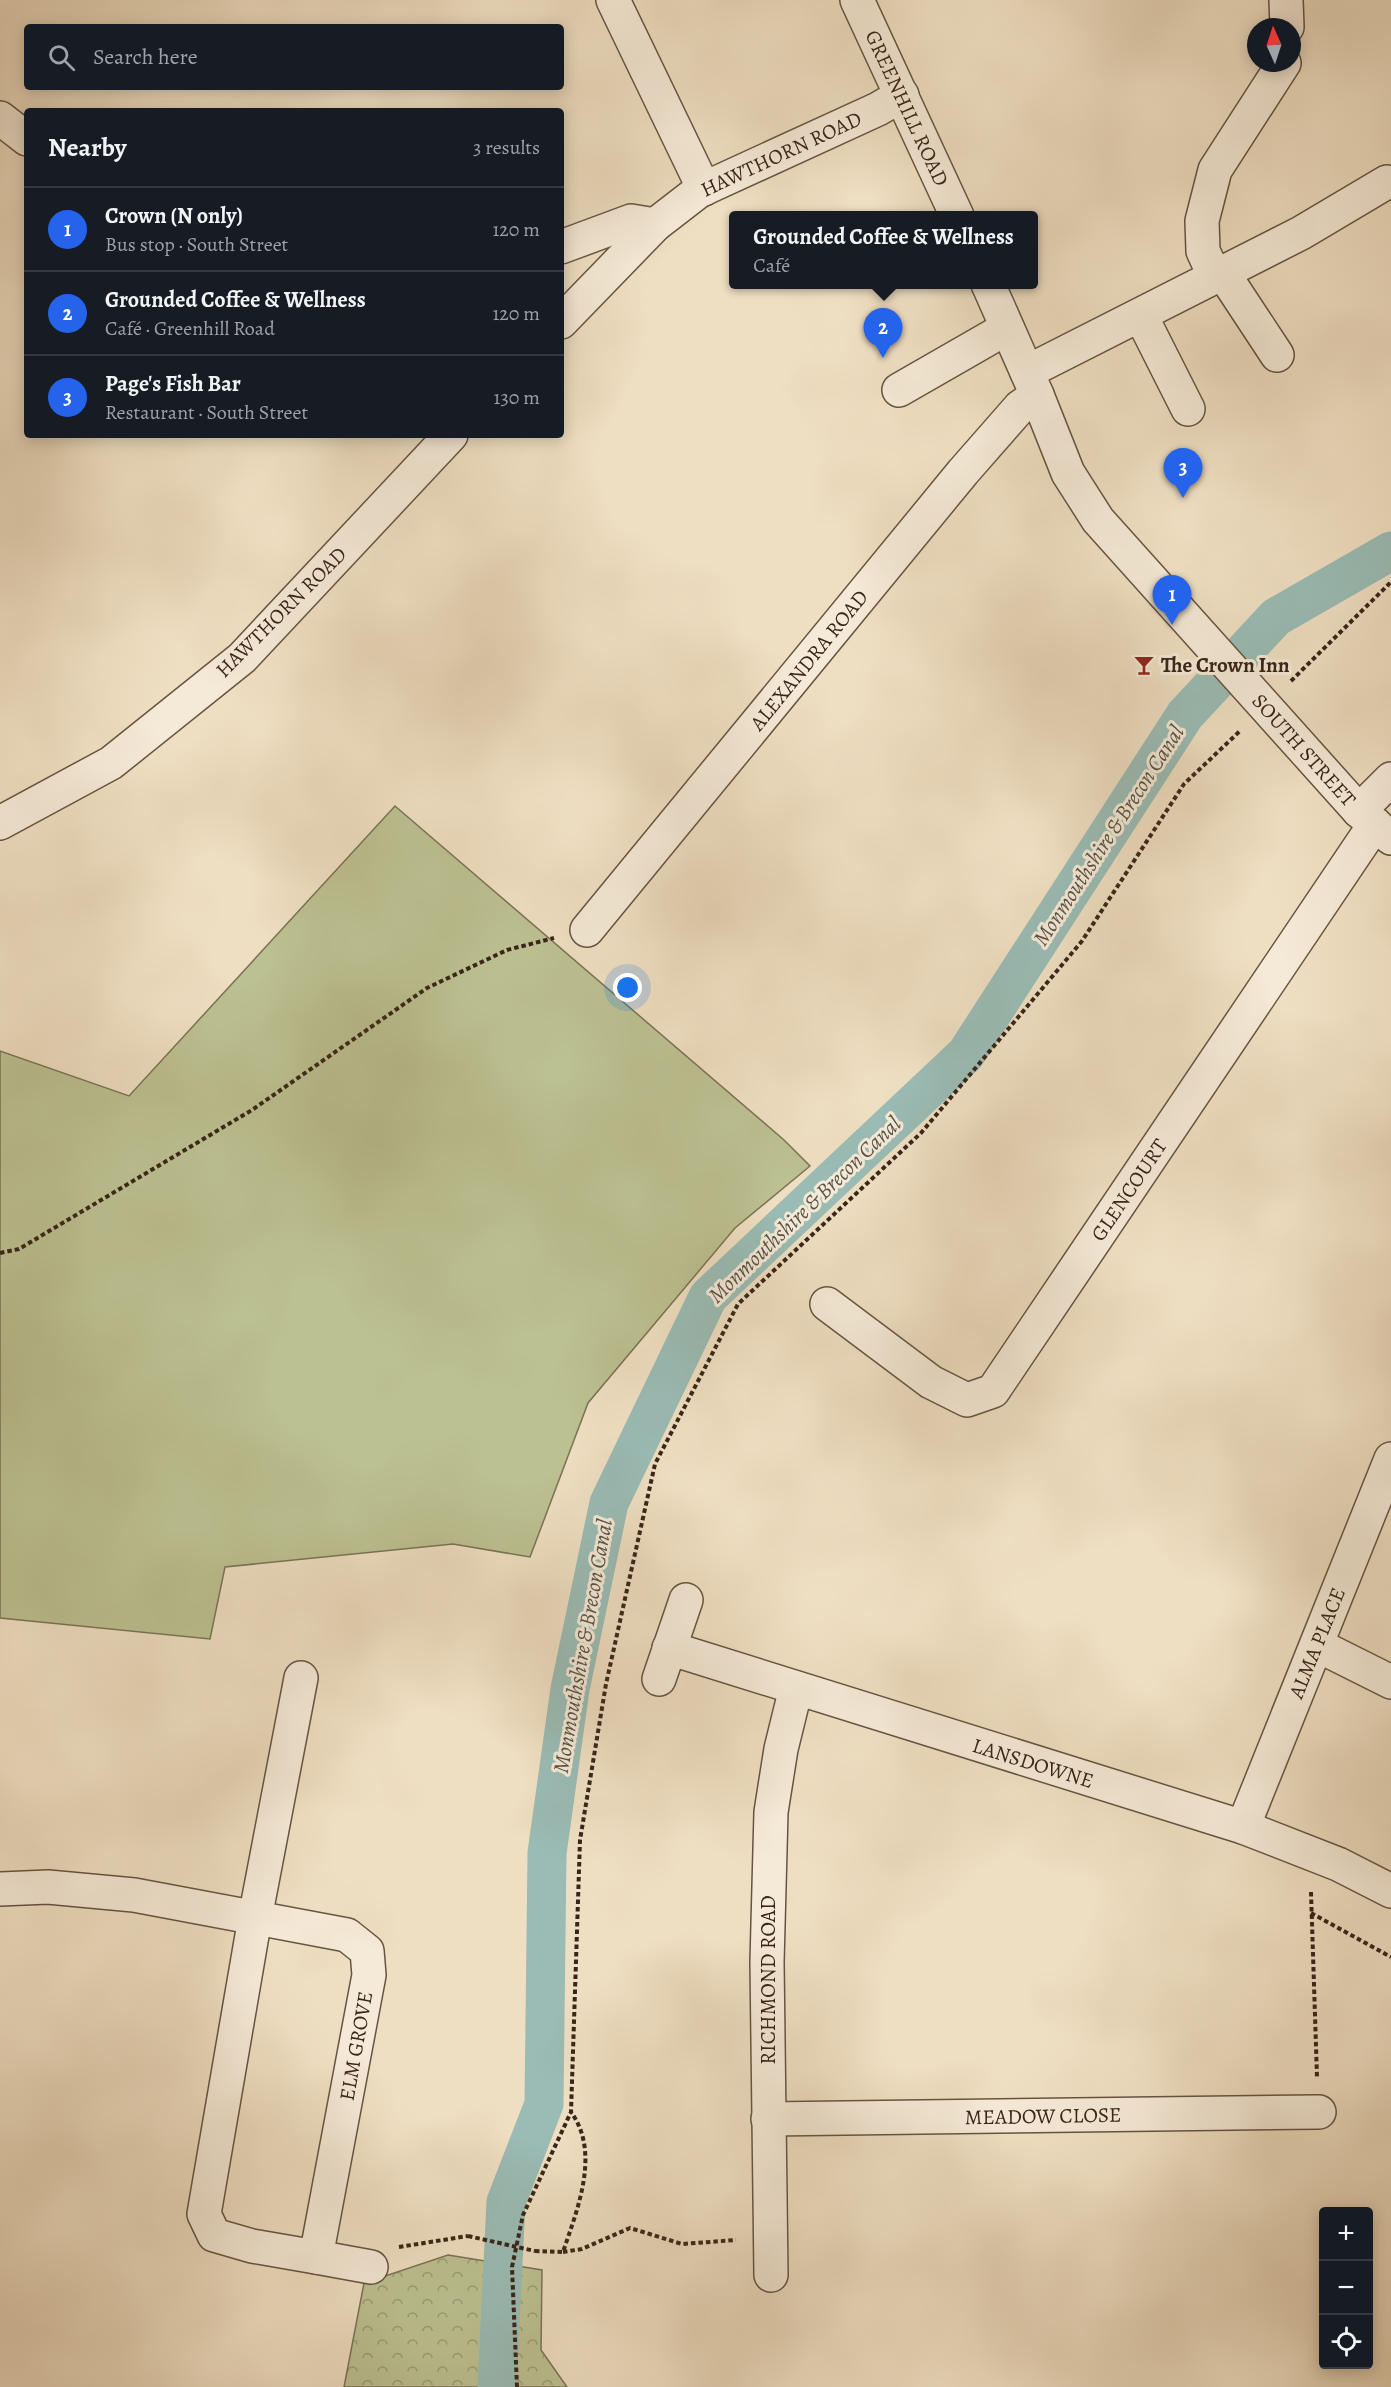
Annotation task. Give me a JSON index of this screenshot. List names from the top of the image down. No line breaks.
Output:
{"streets":{"street":["GREENHILL ROAD","HAWTHORN ROAD","ALEXANDRA ROAD","SOUTH STREET","GLENCOURT","ALMA PLACE","LANSDOWNE","RICHMOND ROAD","ELM GROVE","MEADOW CLOSE"]},"crossings":[["GREENHILL ROAD","HAWTHORN ROAD"],["ALEXANDRA ROAD","SOUTH STREET"],["SOUTH STREET","GLENCOURT"],["ALMA PLACE","LANSDOWNE"],["LANSDOWNE","RICHMOND ROAD"],["RICHMOND ROAD","MEADOW CLOSE"]],"water":["Monmouthshire & Brecon Canal"],"places":{"bar":["The Crown Inn"]},"north":"top","page":{"search":"Search here","heading":["Nearby","3 results"],"list":[{"mark":"1","name":"Crown (N only)","note":"Bus stop · South Street","value":"120 m"},{"mark":"2","name":"Grounded Coffee & Wellness","note":"Café · Greenhill Road","value":"120 m"},{"mark":"3","name":"Page's Fish Bar","note":"Restaurant · South Street","value":"130 m"}],"popup":["Grounded Coffee & Wellness","Café"],"pins":["2","3","1"],"map_buttons":["+","−"]}}
